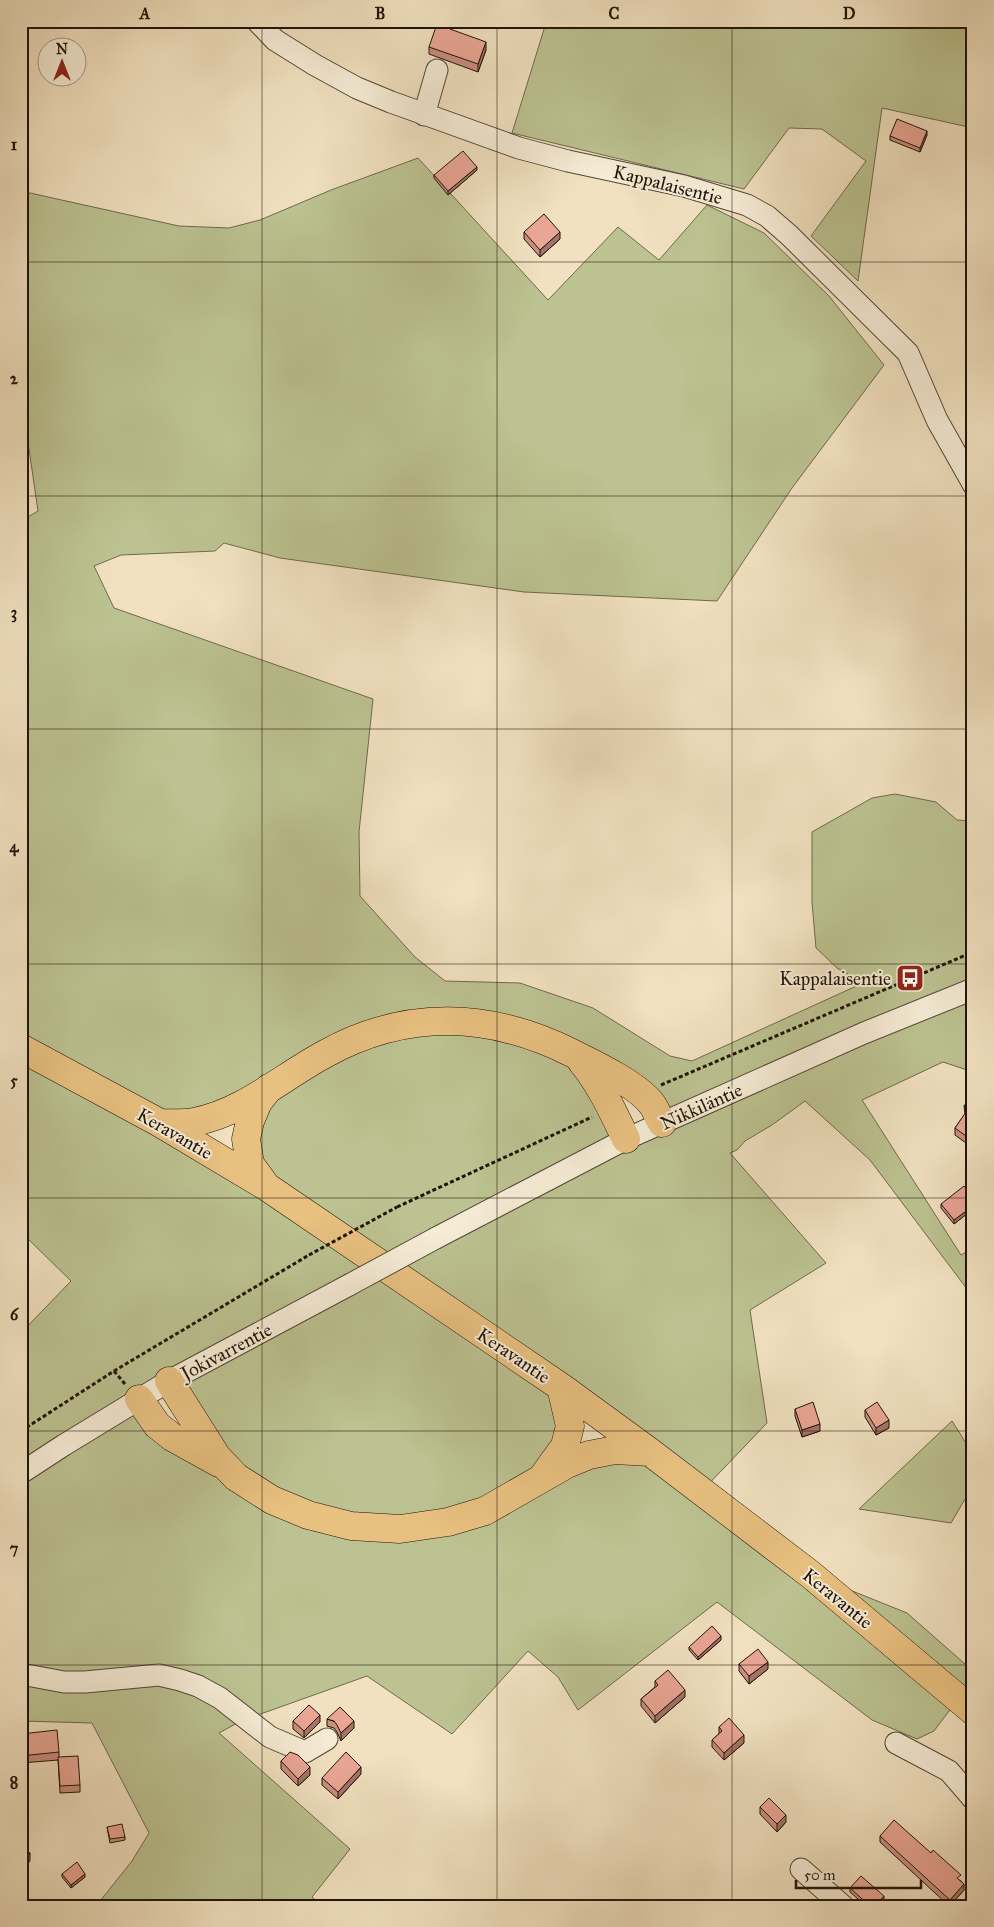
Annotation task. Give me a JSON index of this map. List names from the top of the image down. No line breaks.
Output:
{"streets":{"main road":["Keravantie"],"street":["Kappalaisentie","Nikkiläntie","Jokivarrentie"]},"crossings":[["Nikkiläntie","Jokivarrentie"]],"places":{"bus stop":["Kappalaisentie"]},"scale_bar":"50 m","north":"top","grid":{"columns":["A","B","C","D"],"rows":["1","2","3","4","5","6","7","8"]}}
